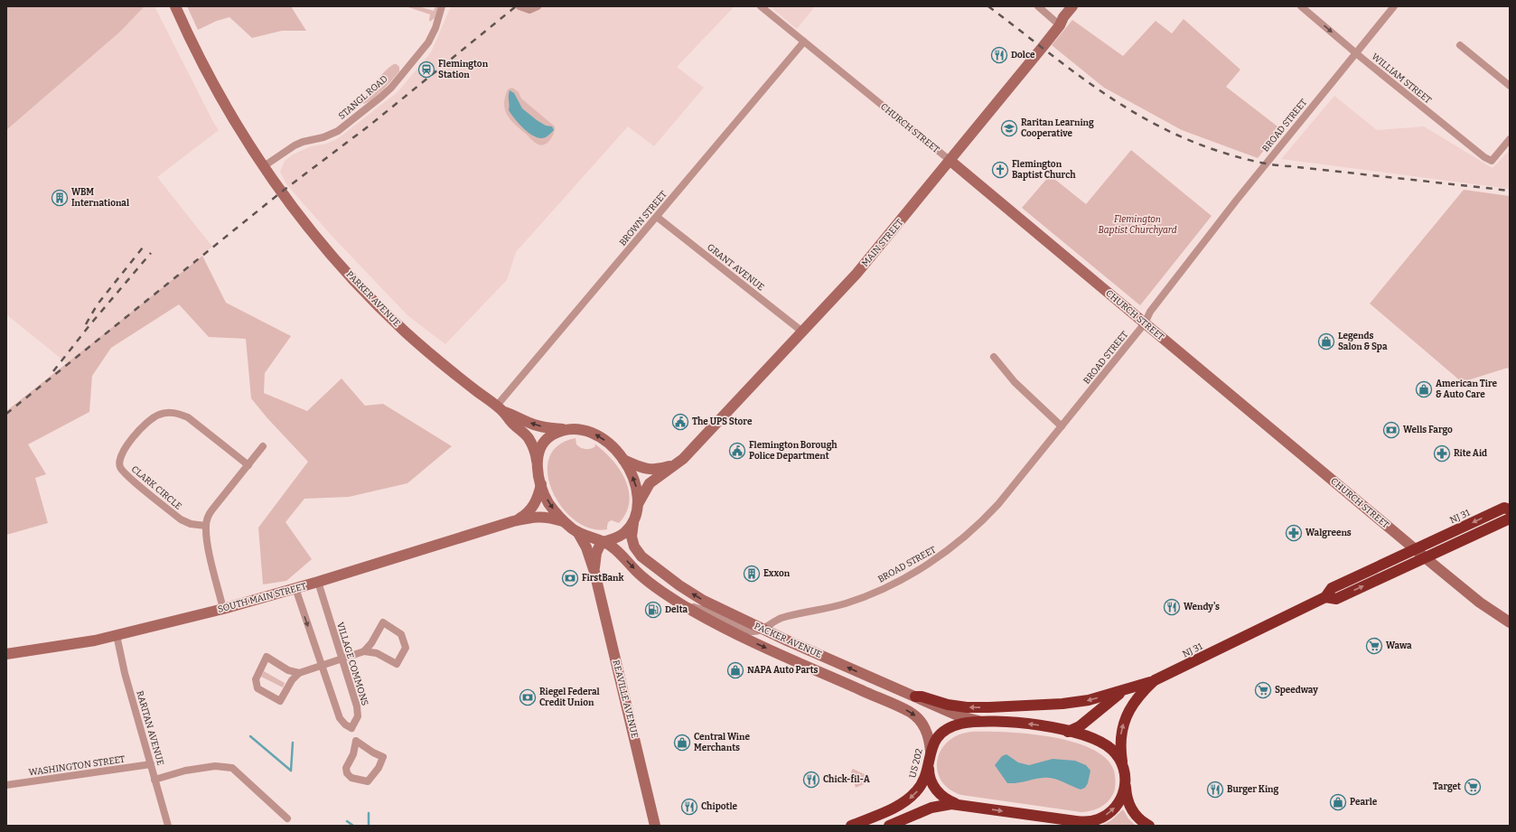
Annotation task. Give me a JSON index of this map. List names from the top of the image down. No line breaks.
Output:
{"streets":{"highway":["NJ 31","US 202"],"street":["WILLIAM STREET","STANGL ROAD","BROAD STREET","CHURCH STREET","BROWN STREET","MAIN STREET","GRANT AVENUE","PARKER AVENUE","CLARK CIRCLE","SOUTH MAIN STREET","PACKER AVENUE","VILLAGE COMMONS","REAVILLE AVENUE","RARITAN AVENUE","WASHINGTON STREET"]},"crossings":[["WILLIAM STREET","BROAD STREET"],["STANGL ROAD","PARKER AVENUE"],["BROAD STREET","CHURCH STREET"],["BROAD STREET","PACKER AVENUE"],["CHURCH STREET","BROWN STREET"],["CHURCH STREET","MAIN STREET"],["CHURCH STREET","NJ 31"],["BROWN STREET","GRANT AVENUE"],["BROWN STREET","PARKER AVENUE"],["MAIN STREET","GRANT AVENUE"],["MAIN STREET","PARKER AVENUE"],["MAIN STREET","SOUTH MAIN STREET"],["MAIN STREET","PACKER AVENUE"],["MAIN STREET","REAVILLE AVENUE"],["PARKER AVENUE","SOUTH MAIN STREET"],["PARKER AVENUE","PACKER AVENUE"],["PARKER AVENUE","REAVILLE AVENUE"],["NJ 31","US 202"],["SOUTH MAIN STREET","PACKER AVENUE"],["SOUTH MAIN STREET","VILLAGE COMMONS"],["SOUTH MAIN STREET","REAVILLE AVENUE"],["SOUTH MAIN STREET","RARITAN AVENUE"],["PACKER AVENUE","REAVILLE AVENUE"],["PACKER AVENUE","US 202"],["RARITAN AVENUE","WASHINGTON STREET"]],"parks":["Flemington Baptist Churchyard"],"places":{"restaurant":["Dolce","Wendy's","Chick-fil-A","Burger King","Chipotle"],"station":["Flemington Station"],"school or university":["Raritan Learning Cooperative"],"church":["Flemington Baptist Church"],"building":["WBM International","Exxon"],"shop":["Legends Salon & Spa","American Tire & Auto Care","NAPA Auto Parts","Central Wine Merchants","Pearle"],"public building":["The UPS Store","Flemington Borough Police Department"],"bank":["Wells Fargo","FirstBank","Riegel Federal Credit Union"],"pharmacy":["Rite Aid","Walgreens"],"fuel station":["Delta"],"supermarket":["Wawa","Speedway","Target"]}}
